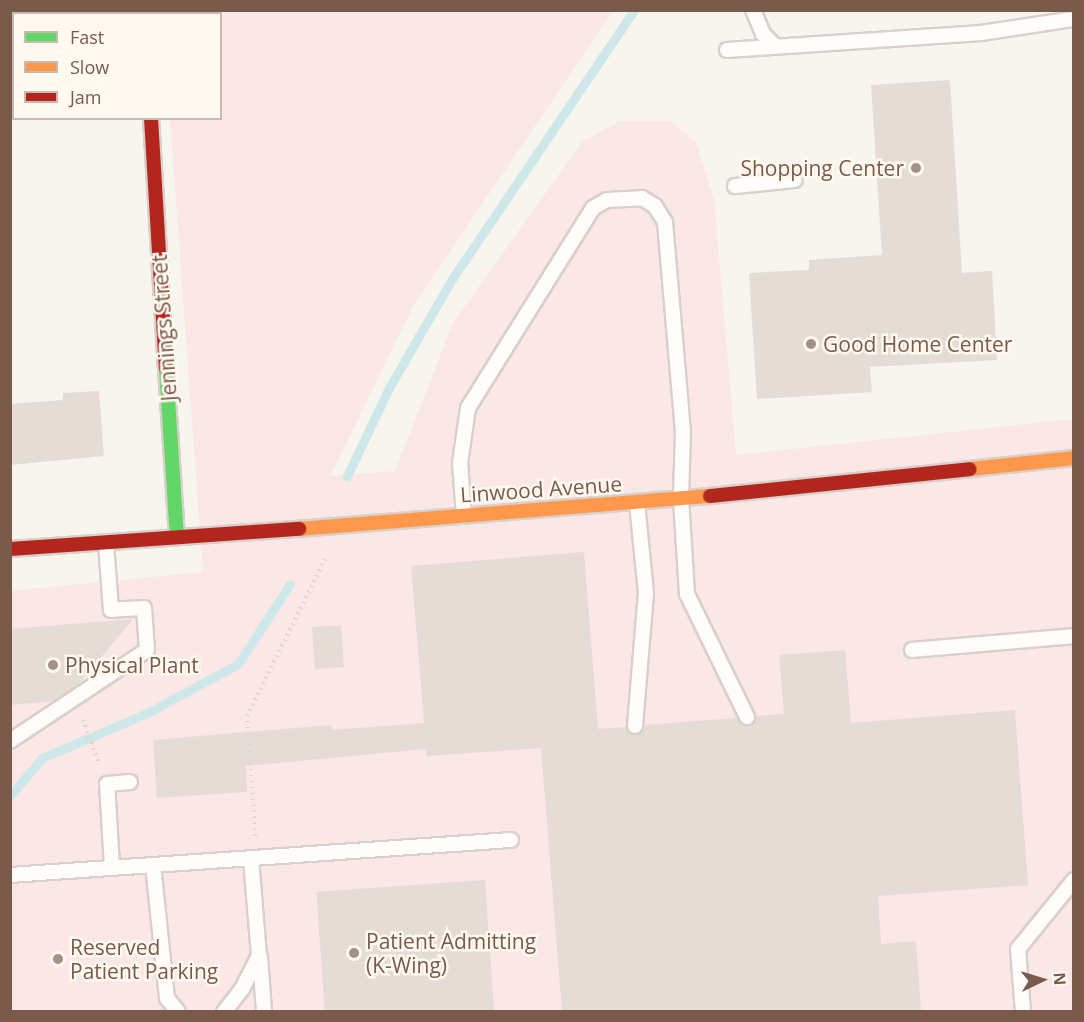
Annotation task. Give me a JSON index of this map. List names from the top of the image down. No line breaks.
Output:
{"streets":{"main road":["Jennings Street","Linwood Avenue"]},"crossings":[["Jennings Street","Linwood Avenue"]],"places":["Shopping Center","Good Home Center","Physical Plant","Patient Admitting (K-Wing)","Reserved Patient Parking"],"legend":["Fast","Slow","Jam"],"north":"right"}
